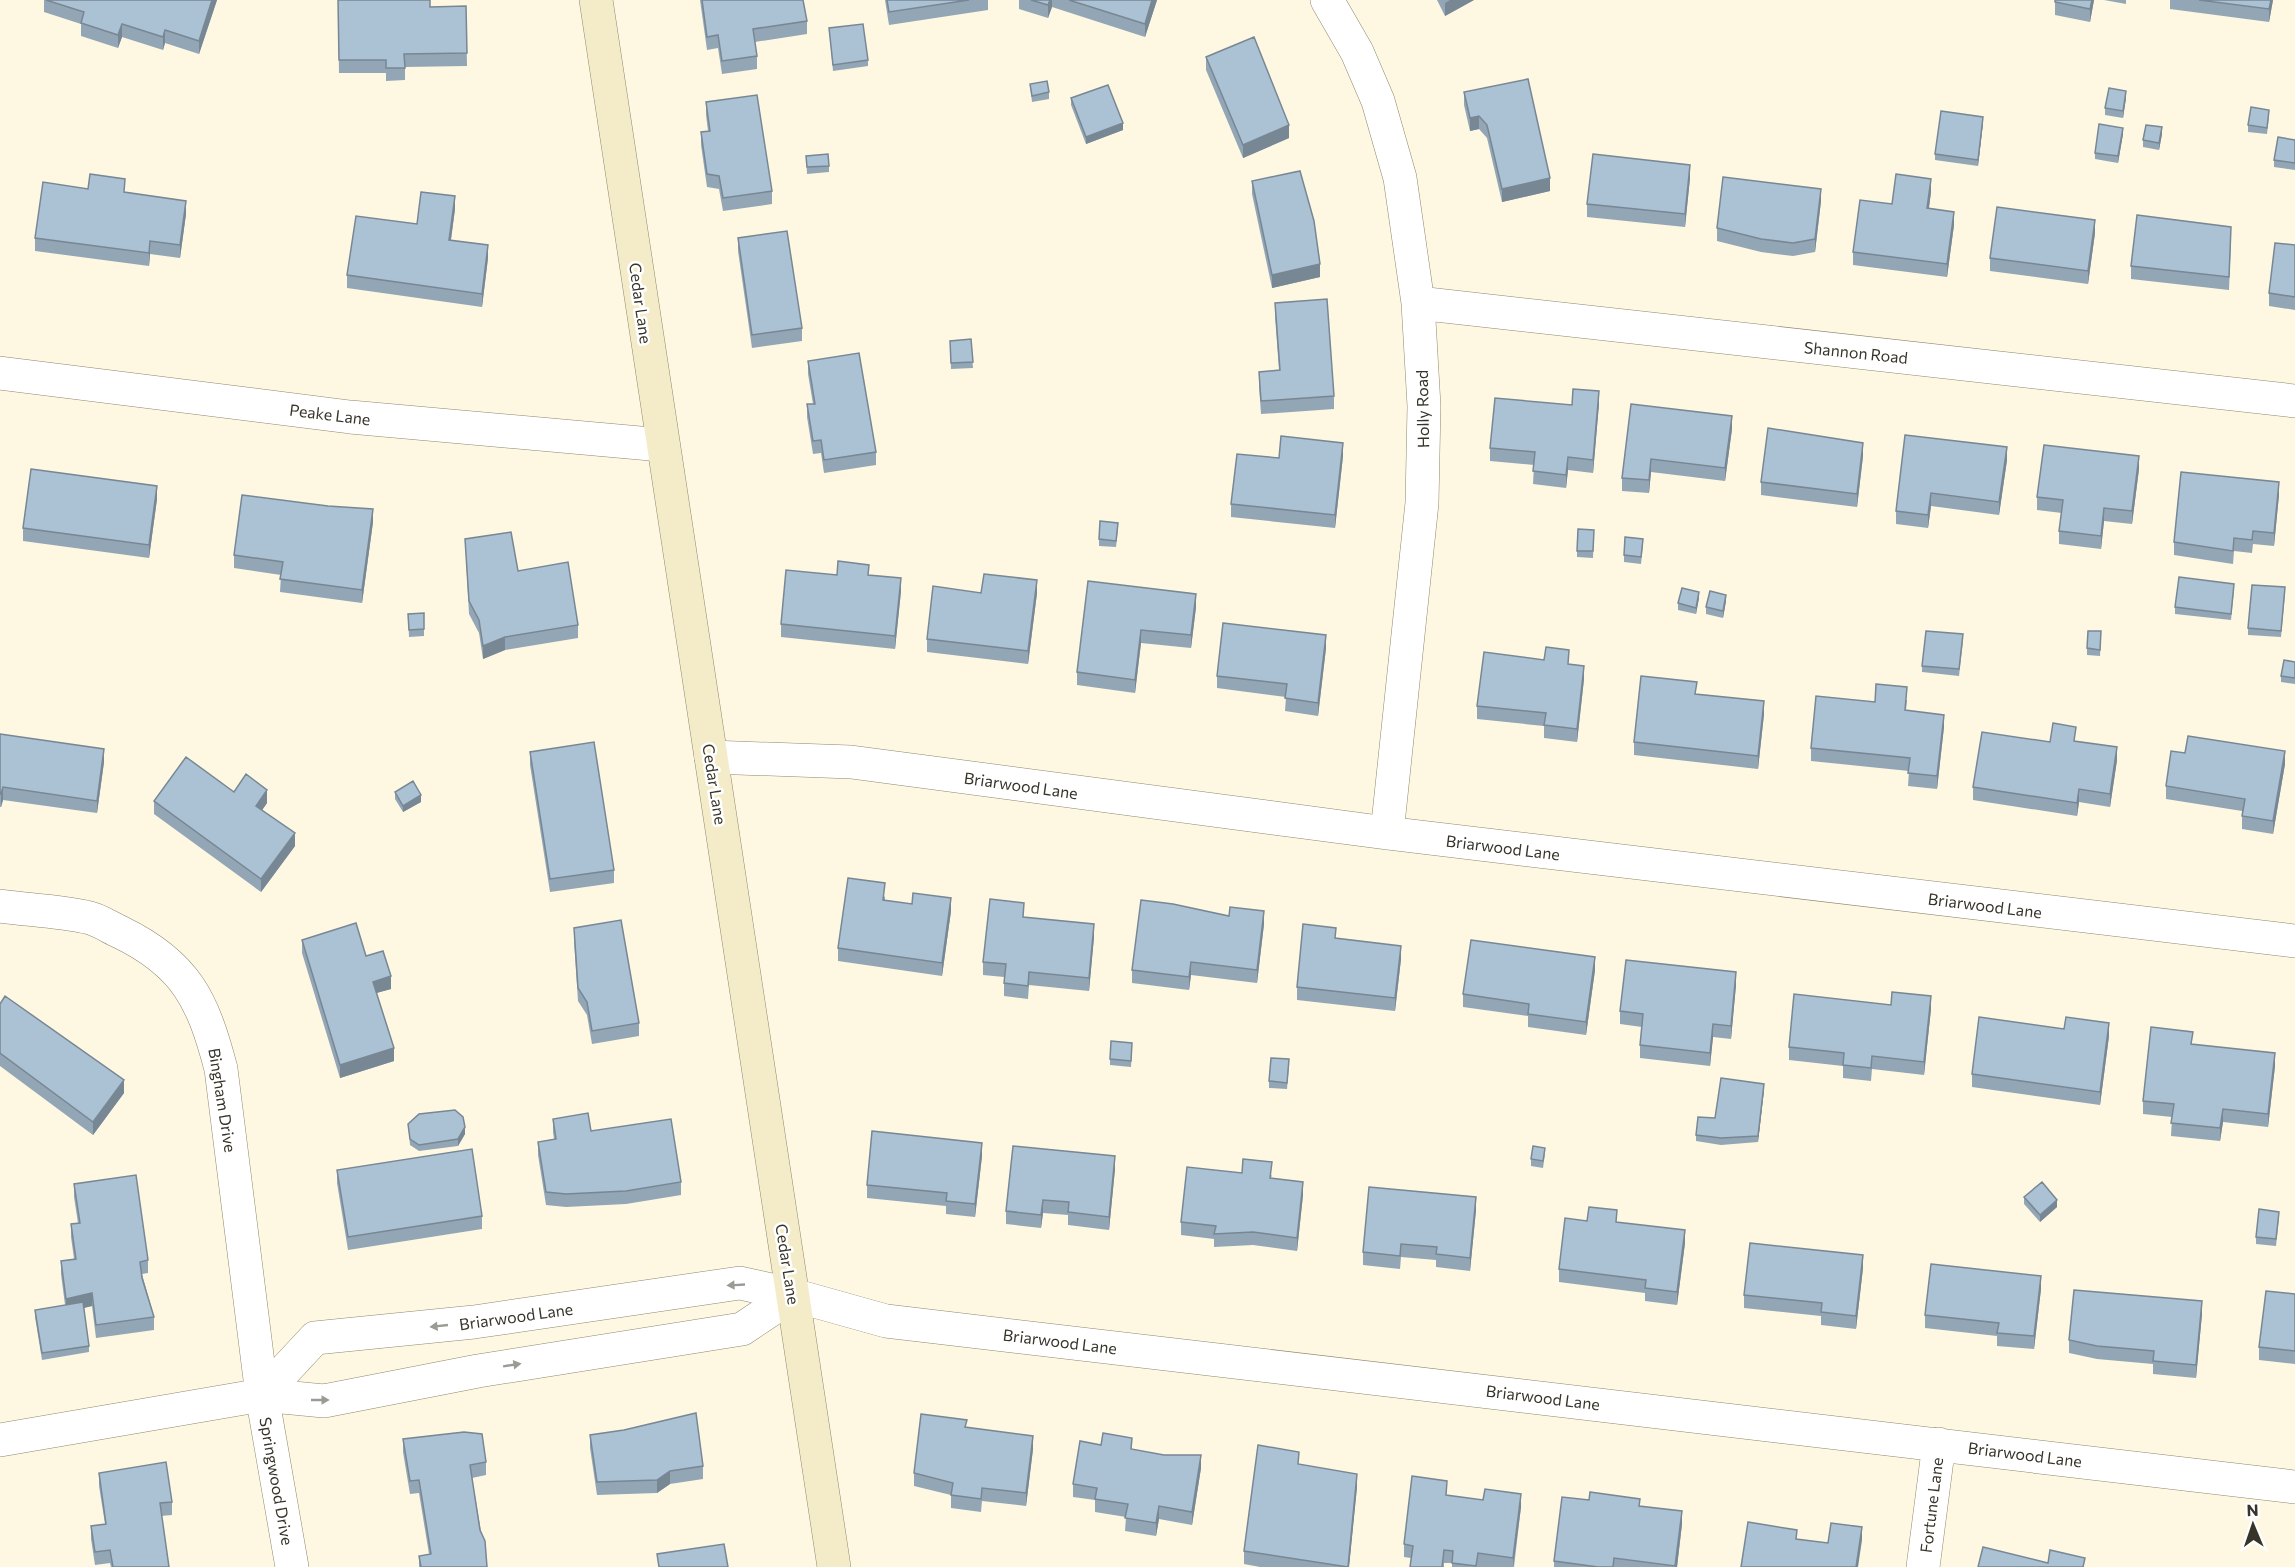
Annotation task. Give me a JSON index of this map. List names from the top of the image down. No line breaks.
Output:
{"streets":{"main road":["Cedar Lane"],"street":["Shannon Road","Holly Road","Peake Lane","Briarwood Lane","Bingham Drive","Springwood Drive","Fortune Lane"]},"crossings":[["Cedar Lane","Peake Lane"],["Cedar Lane","Briarwood Lane"],["Shannon Road","Holly Road"],["Holly Road","Briarwood Lane"],["Briarwood Lane","Bingham Drive"],["Briarwood Lane","Springwood Drive"],["Briarwood Lane","Fortune Lane"],["Bingham Drive","Springwood Drive"]],"north":"top"}
